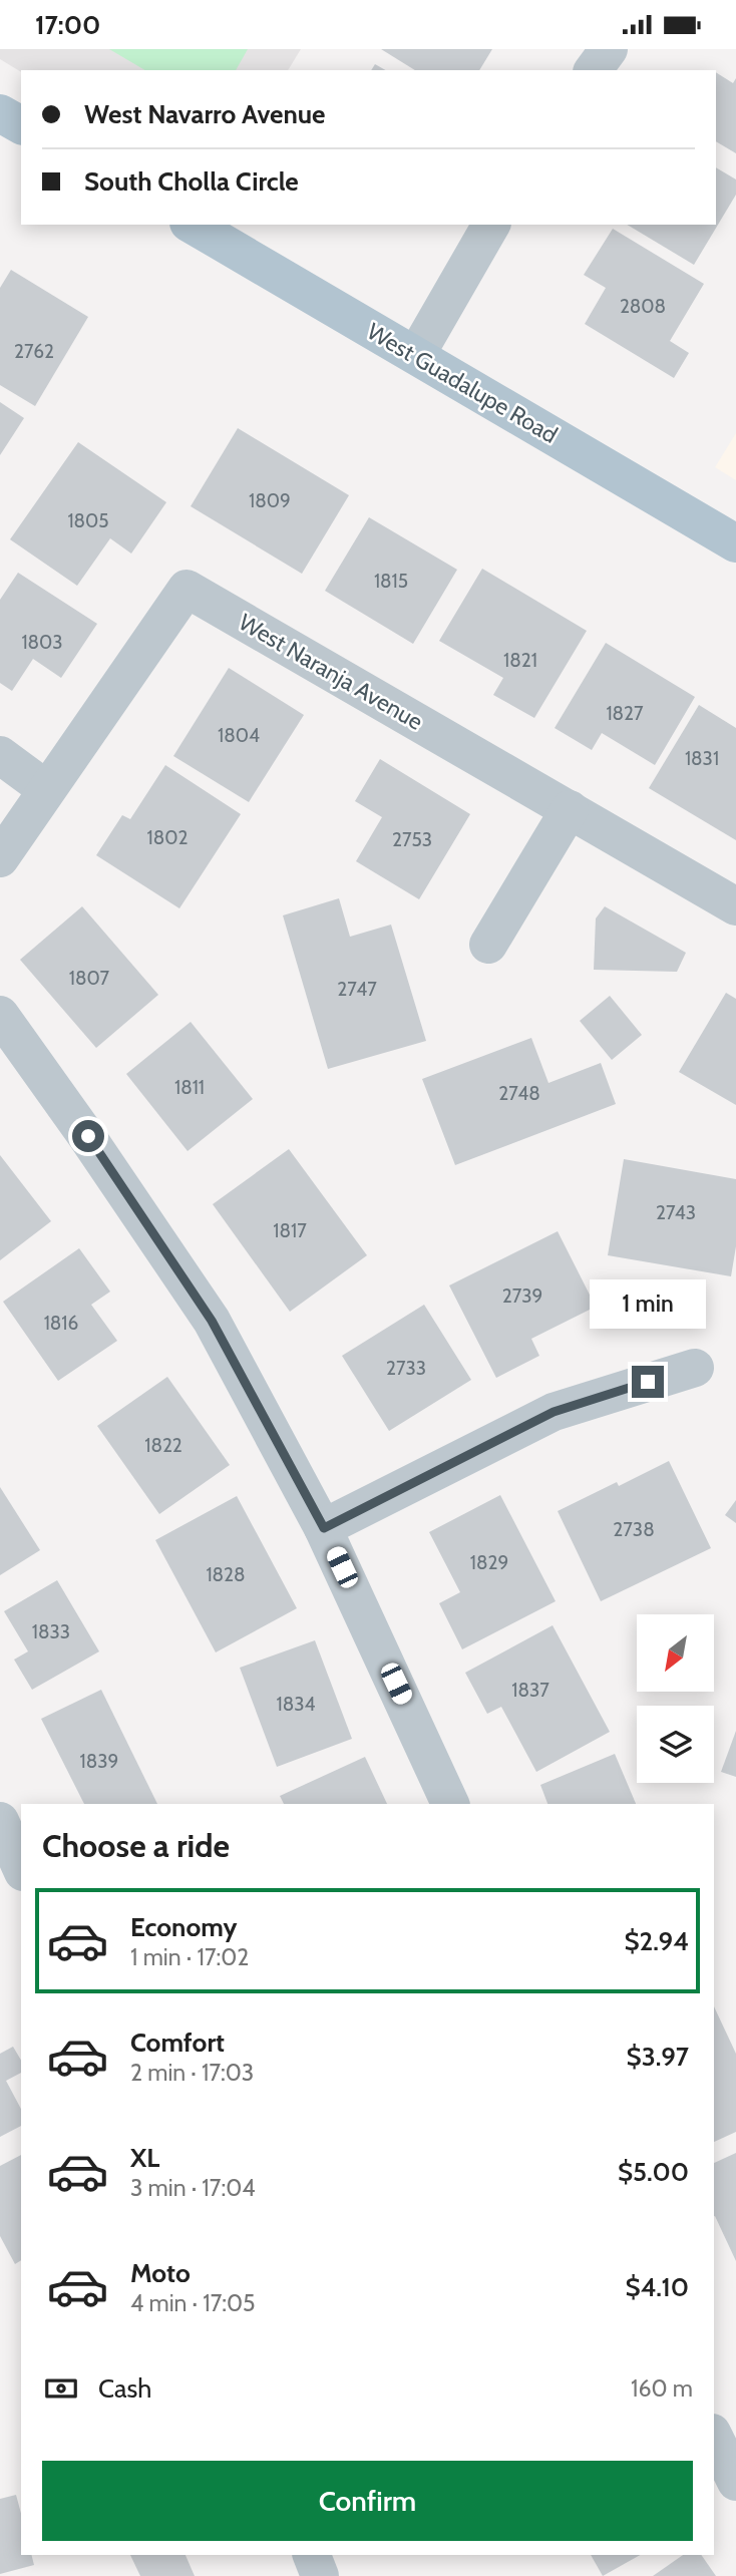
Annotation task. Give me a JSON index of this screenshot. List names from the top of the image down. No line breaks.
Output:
{"streets":{"main road":["West Guadalupe Road"],"street":["West Naranja Avenue"]},"house_numbers":["2808","2762","1809","1805","1815","1803","1821","1827","1804","1831","1802","2753","1807","2747","1811","2748","2743","1817","2739","1816","2733","1822","2738","1829","1828","1833","1837","1834","1839"],"north":"bottom left","page":{"status":"17:00","banner":["West Navarro Avenue","South Cholla Circle"],"bubble":"1 min","heading":"Choose a ride","list":[{"name":"Economy","note":"1 min · 17:02","value":"$2.94"},{"name":"Comfort","note":"2 min · 17:03","value":"$3.97"},{"name":"XL","note":"3 min · 17:04","value":"$5.00"},{"name":"Moto","note":"4 min · 17:05","value":"$4.10"}],"pay":["Cash","160 m"],"buttons":"Confirm"}}
